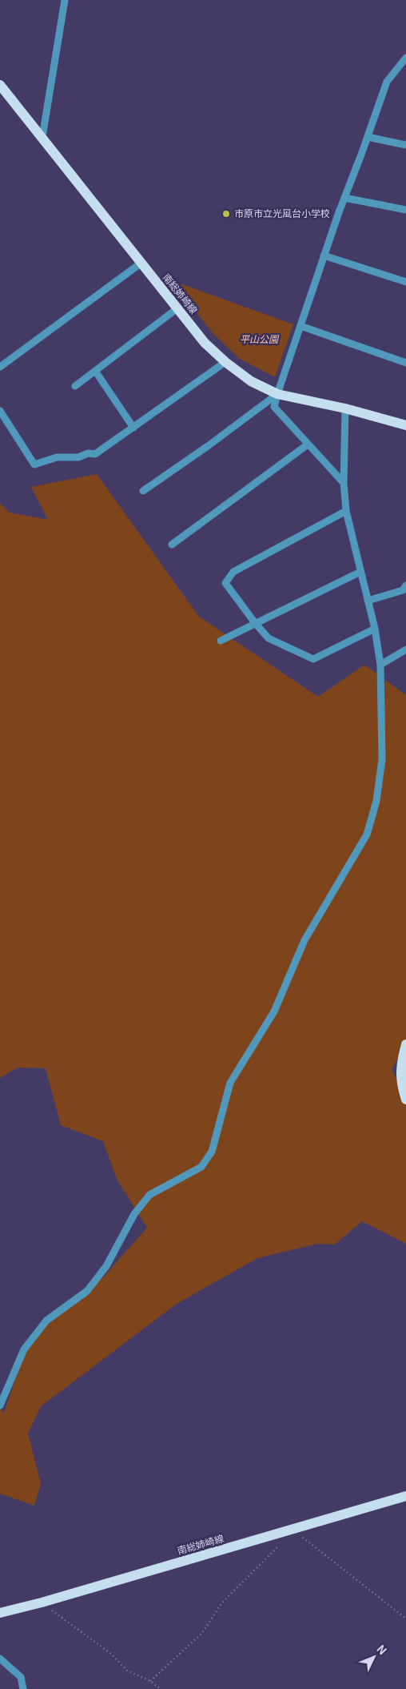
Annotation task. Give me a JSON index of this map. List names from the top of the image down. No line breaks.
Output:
{"streets":{"main road":["南総姉崎線"]},"parks":["平山公園"],"places":["市原市立光風台小学校"],"north":"top right"}
